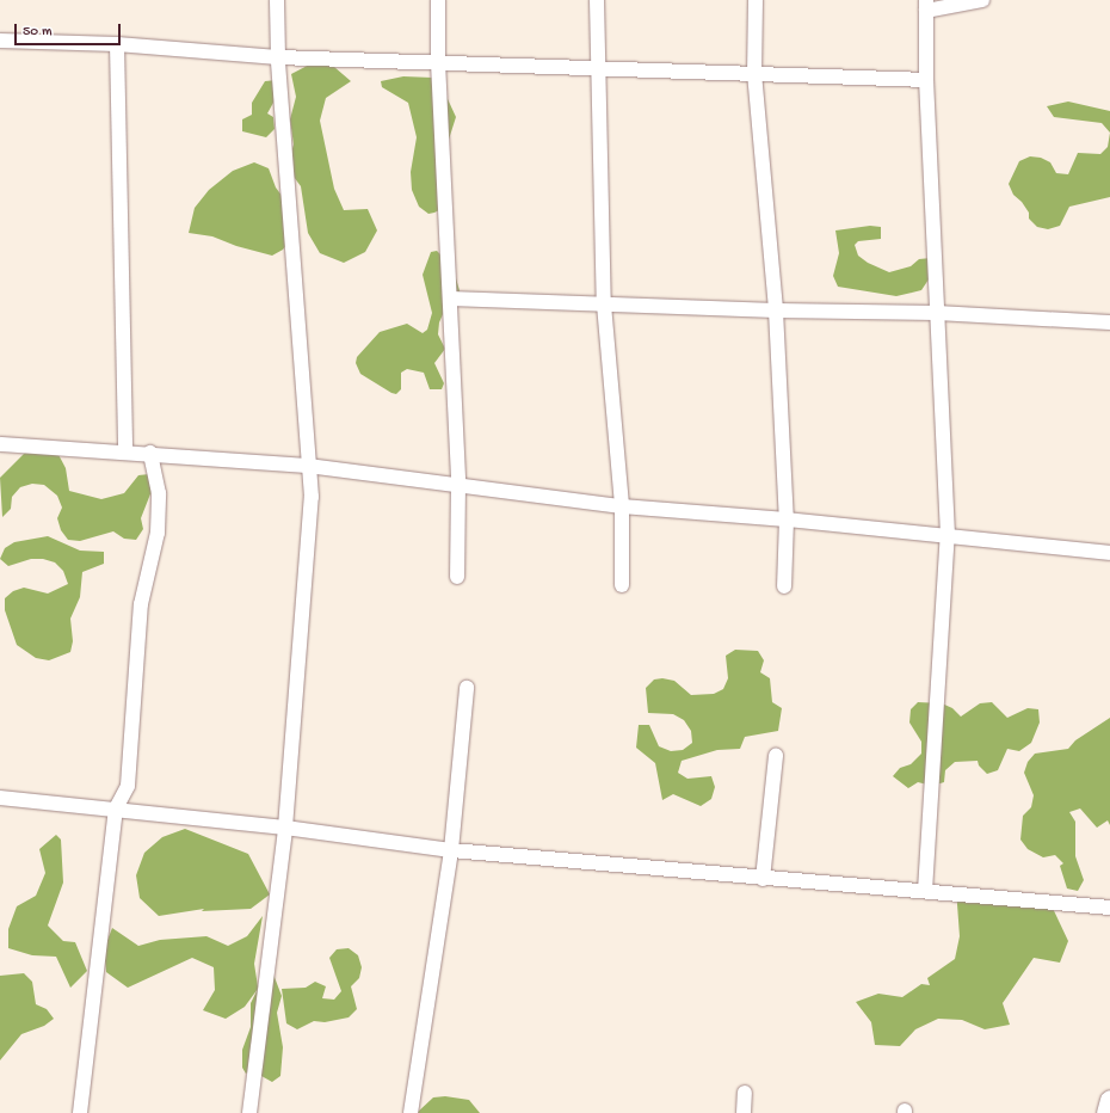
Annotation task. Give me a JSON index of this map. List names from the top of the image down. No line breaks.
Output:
{"scale_bar":"50 m"}
